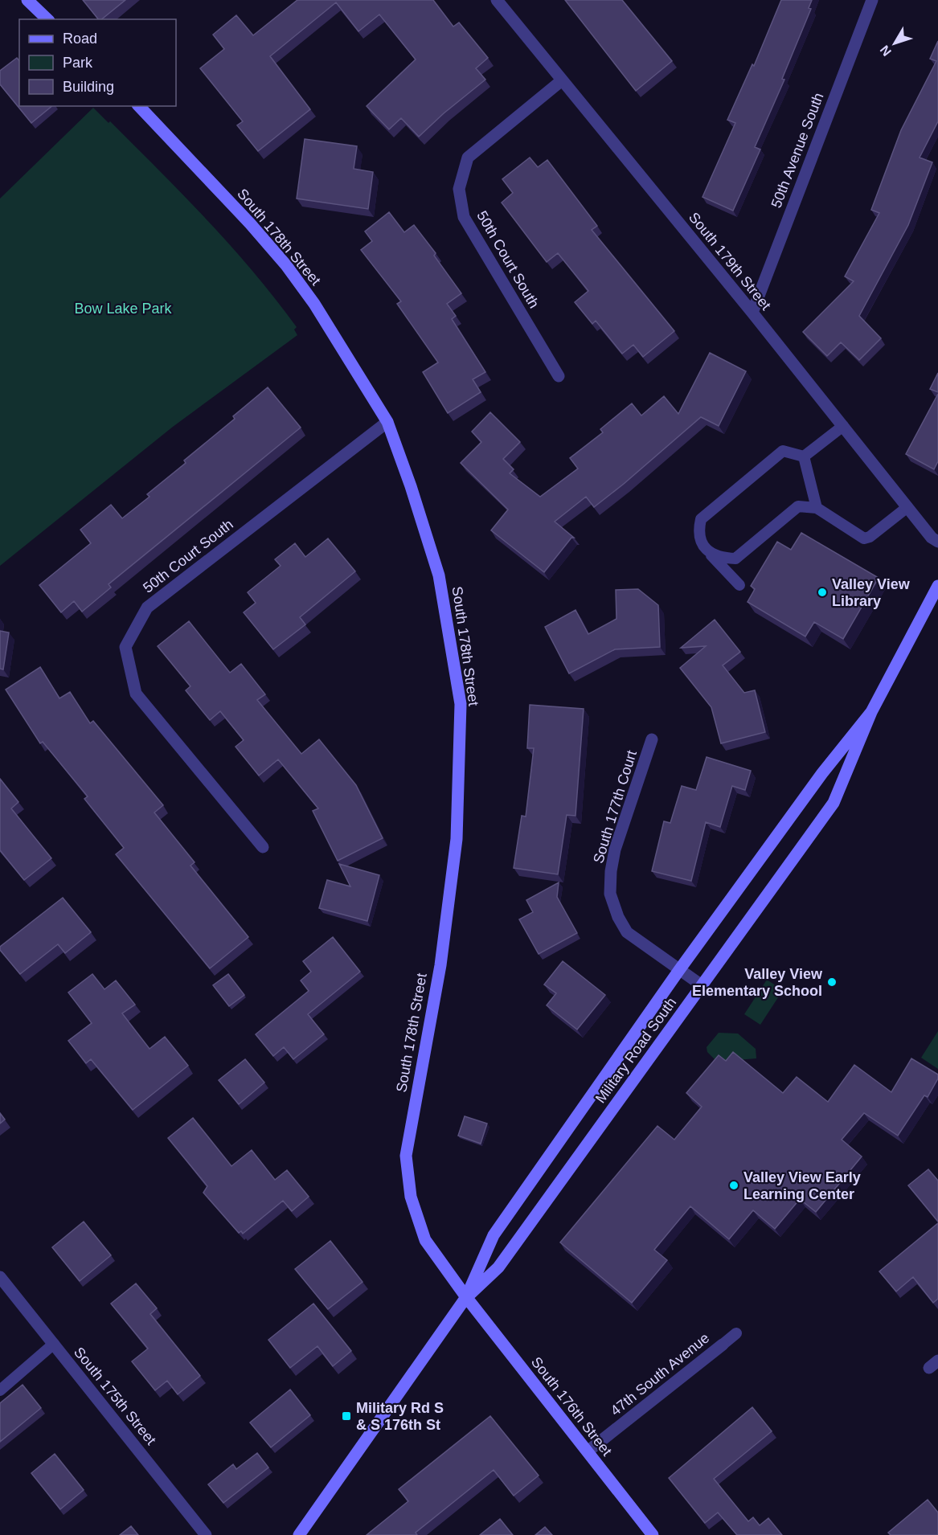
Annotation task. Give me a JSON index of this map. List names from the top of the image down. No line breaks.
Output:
{"streets":{"main road":["South 178th Street","Military Road South","South 176th Street"],"street":["50th Avenue South","50th Court South","South 179th Street","South 177th Court","47th South Avenue","South 175th Street"]},"crossings":[["50th Avenue South","South 179th Street"],["South 178th Street","50th Court South"],["South 178th Street","Military Road South"],["South 178th Street","South 176th Street"],["50th Court South","South 179th Street"],["South 177th Court","Military Road South"],["Military Road South","South 176th Street"],["47th South Avenue","South 176th Street"]],"parks":["Bow Lake Park"],"places":{"other":["Valley View Library","Valley View Elementary School","Valley View Early Learning Center"],"transit":["Military Rd S & S 176th St"]},"legend":["Road","Park","Building"],"north":"bottom left"}
